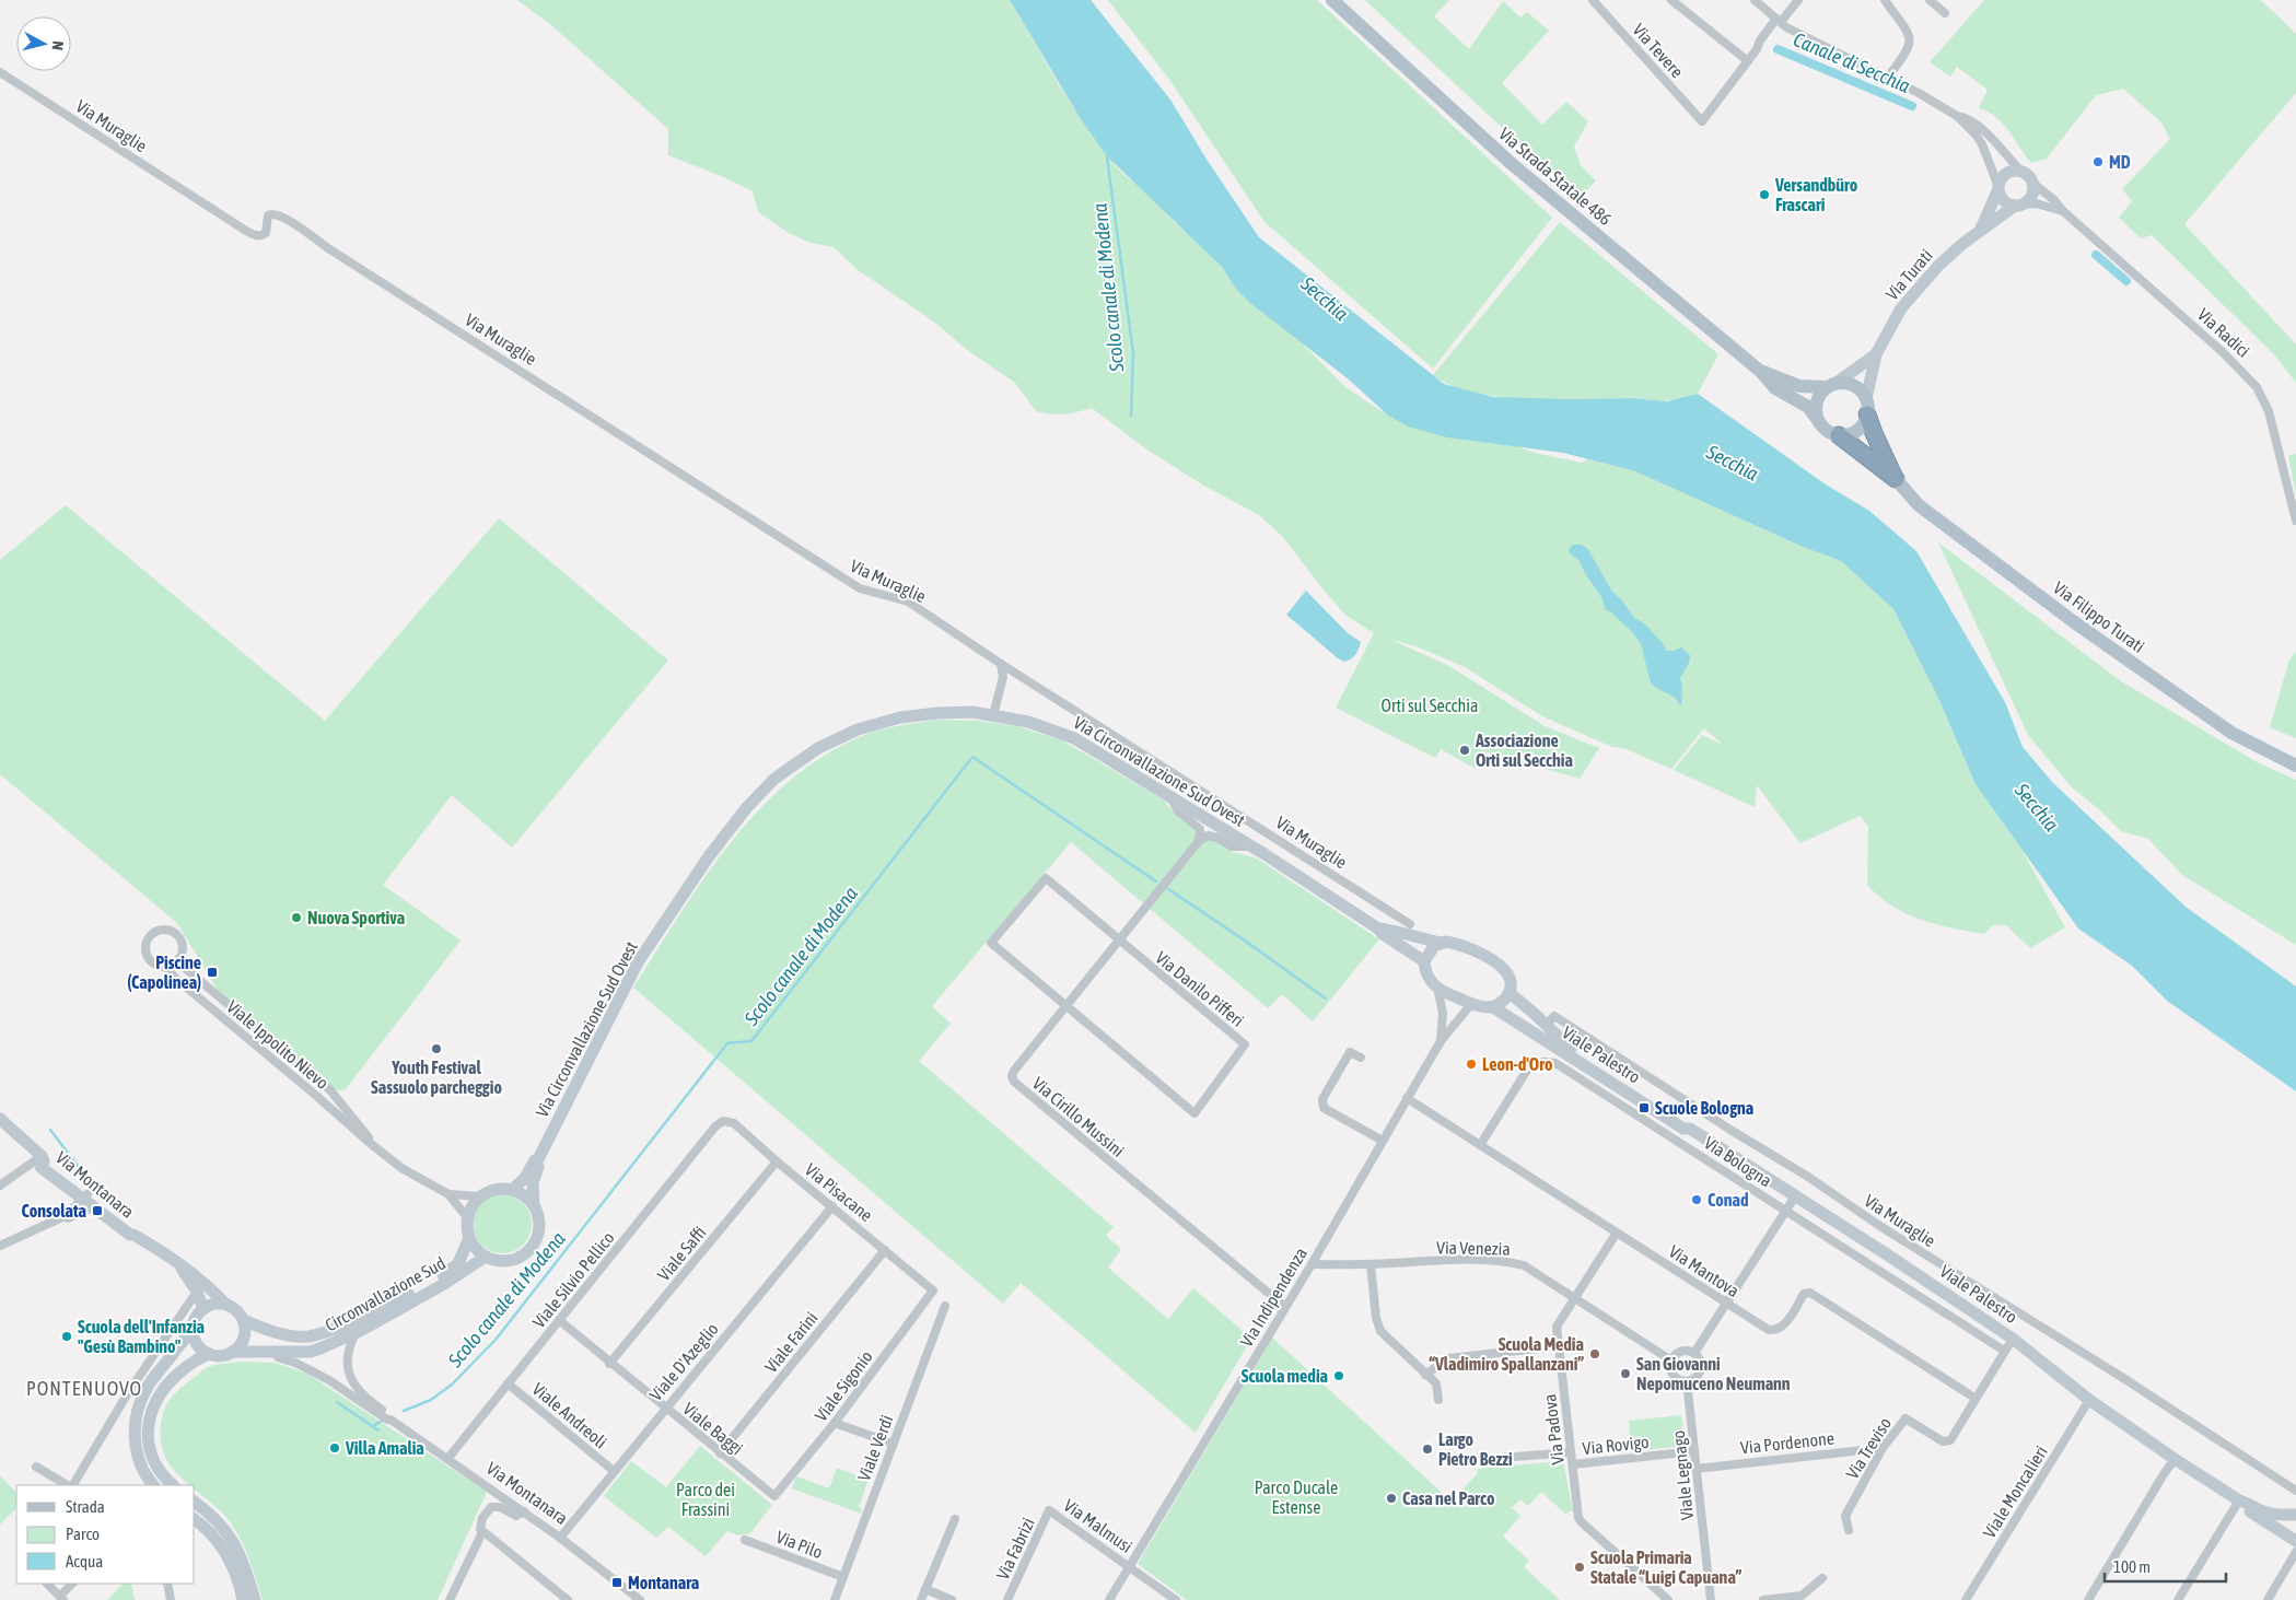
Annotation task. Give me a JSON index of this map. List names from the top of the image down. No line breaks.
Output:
{"streets":{"main road":["Via Strada Statale 486","Via Turati","Via Filippo Turati","Via Circonvallazione Sud Ovest","Viale Palestro","Via Montanara","Circonvallazione Sud"],"street":["Via Tevere","Via Muraglie","Via Radici","Via Danilo Pifferi","Viale Ippolito Nievo","Via Cirillo Mussini","Via Bologna","Via Pisacane","Via Venezia","Viale Saffi","Via Mantova","Viale Silvio Pellico","Via Indipendenza","Viale Farini","Viale D'Azeglio","Viale Sigonio","Viale Andreoli","Viale Baggi","Via Padova","Via Pordenone","Via Rovigo","Viale Verdi","Via Treviso","Viale Legnago","Viale Moncalieri","Via Malmusi","Via Pilo","Via Fabrizi"]},"crossings":[["Via Muraglie","Viale Palestro"],["Via Turati","Via Radici"],["Via Circonvallazione Sud Ovest","Viale Ippolito Nievo"],["Via Circonvallazione Sud Ovest","Viale Palestro"],["Via Circonvallazione Sud Ovest","Circonvallazione Sud"],["Via Danilo Pifferi","Via Cirillo Mussini"],["Viale Ippolito Nievo","Circonvallazione Sud"],["Viale Palestro","Via Treviso"],["Viale Palestro","Viale Moncalieri"],["Via Cirillo Mussini","Via Indipendenza"],["Via Bologna","Via Mantova"],["Via Bologna","Via Treviso"],["Via Montanara","Viale Silvio Pellico"],["Via Montanara","Circonvallazione Sud"],["Via Montanara","Viale D'Azeglio"],["Via Pisacane","Viale Saffi"],["Via Pisacane","Viale Silvio Pellico"],["Via Pisacane","Viale Farini"],["Via Pisacane","Viale D'Azeglio"],["Via Pisacane","Viale Sigonio"],["Via Venezia","Via Indipendenza"],["Via Venezia","Via Padova"],["Via Venezia","Viale Legnago"],["Viale Saffi","Viale Baggi"],["Via Mantova","Via Indipendenza"],["Via Mantova","Via Padova"],["Via Mantova","Via Treviso"],["Viale Silvio Pellico","Viale Andreoli"],["Viale Silvio Pellico","Viale Baggi"],["Via Indipendenza","Via Malmusi"],["Viale Farini","Viale Baggi"],["Viale D'Azeglio","Viale Andreoli"],["Viale D'Azeglio","Viale Baggi"],["Viale Sigonio","Viale Baggi"],["Via Padova","Via Rovigo"],["Via Pordenone","Via Treviso"],["Via Pordenone","Viale Legnago"],["Via Rovigo","Viale Legnago"],["Viale Verdi","Via Pilo"],["Via Malmusi","Via Fabrizi"]],"districts":["PONTENUOVO"],"water":["Canale di Secchia","Scolo canale di Modena","Secchia"],"parks":["Orti sul Secchia","Parco Ducale Estense","Parco dei Frassini"],"places":{"other":["MD","Versandbüro Frascari","Associazione Orti sul Secchia","Nuova Sportiva","Youth Festival Sassuolo parcheggio","Leon-d'Oro","Conad","Scuola dell'Infanzia \"Gesù Bambino\"","Scuola Media “Vladimiro Spallanzani”","San Giovanni Nepomuceno Neumann","Scuola media","Villa Amalia","Largo Pietro Bezzi","Casa nel Parco","Scuola Primaria Statale “Luigi Capuana”"],"transit":["Piscine (Capolinea)","Scuole Bologna","Consolata","Montanara"]},"legend":["Strada","Parco","Acqua"],"scale_bar":"100 m","north":"right"}
